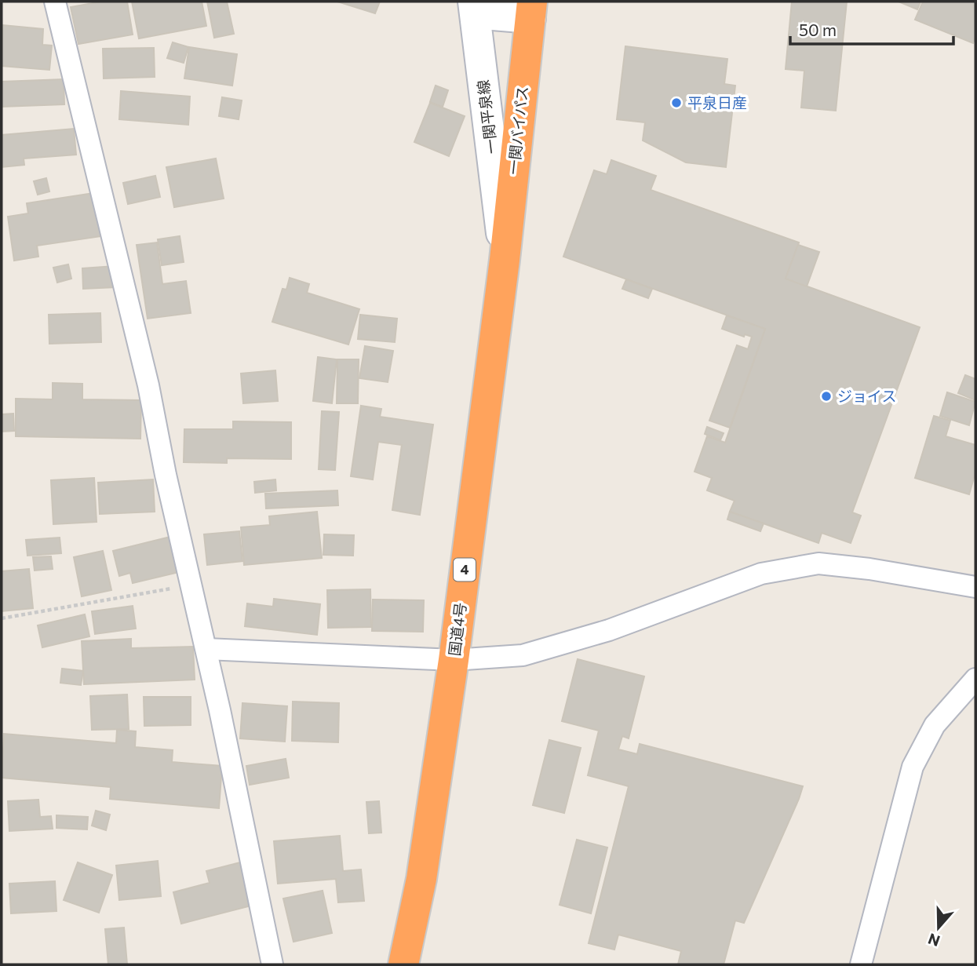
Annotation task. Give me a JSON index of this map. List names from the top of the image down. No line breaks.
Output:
{"streets":{"highway":["一関バイパス","4","国道4号"],"main road":["一関平泉線"]},"crossings":[["一関平泉線","一関バイパス"],["一関平泉線","国道4号"],["一関バイパス","国道4号"]],"places":["平泉日産","ジョイス"],"scale_bar":"50 m","north":"bottom"}
